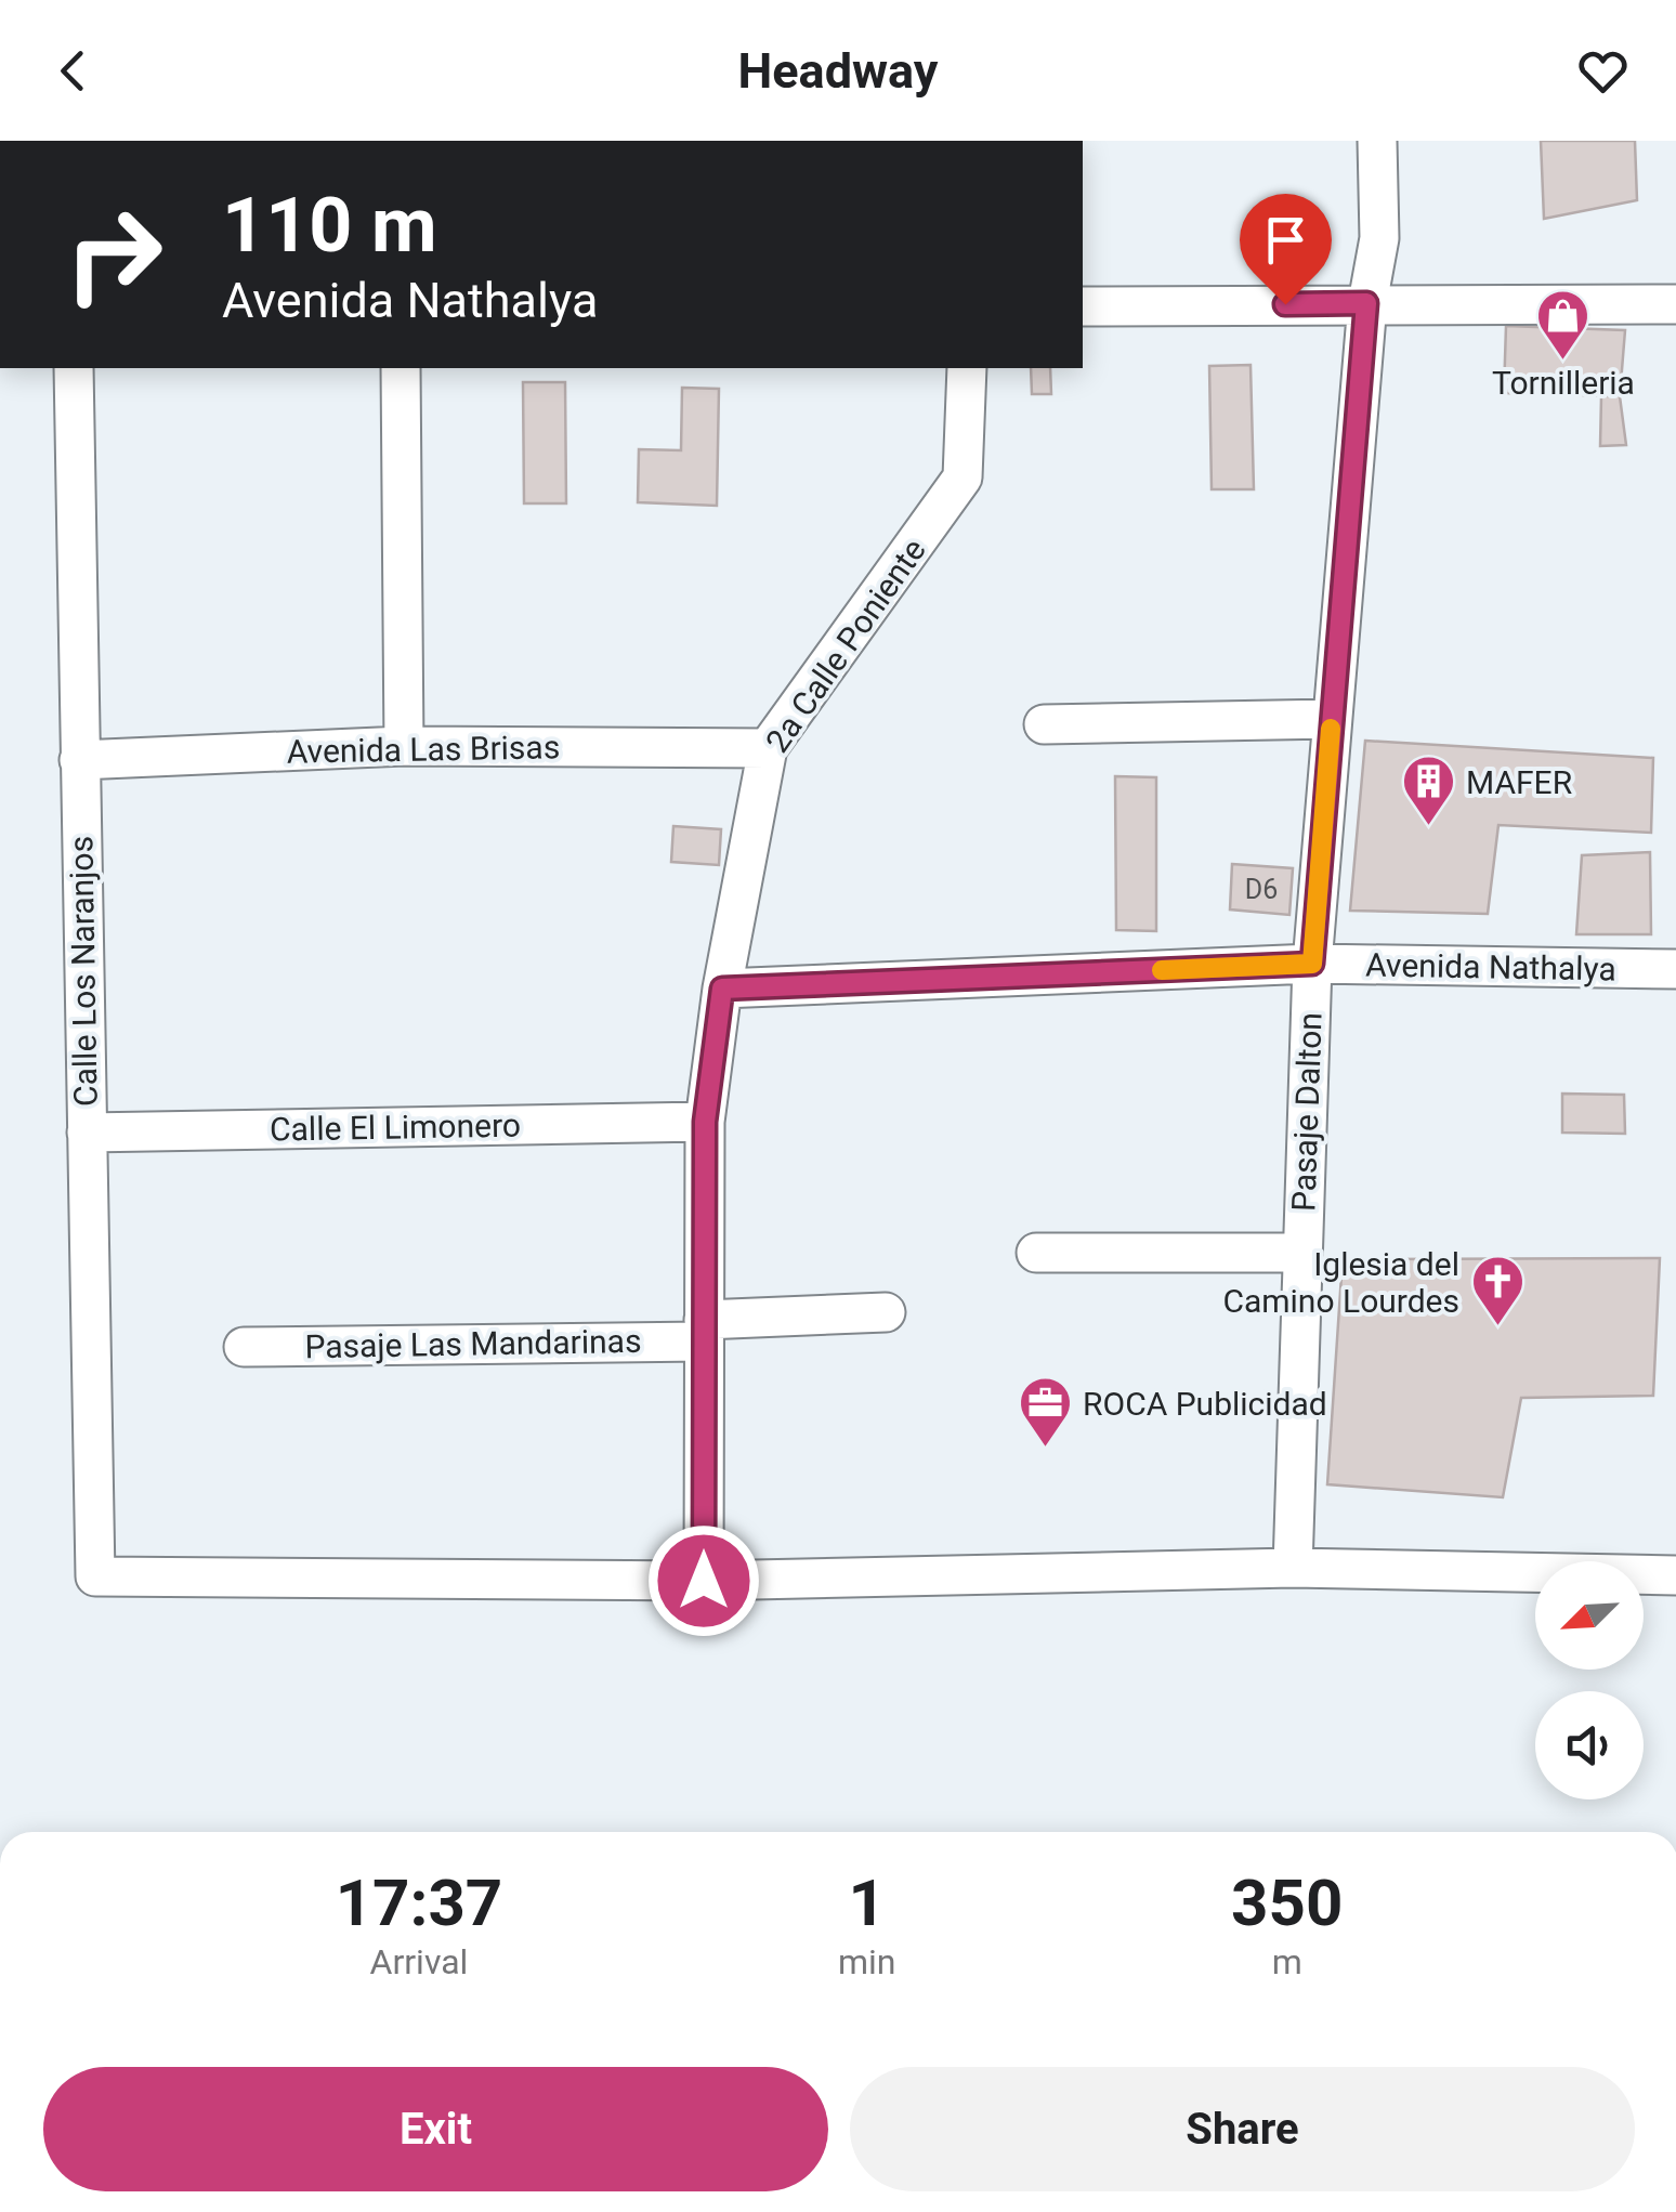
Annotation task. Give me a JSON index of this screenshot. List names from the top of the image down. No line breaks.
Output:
{"streets":{"street":["2a Calle Poniente","Avenida Las Brisas","Avenida Nathalya","Calle Los Naranjos","Pasaje Dalton","Calle El Limonero","Pasaje Las Mandarinas"]},"crossings":[["2a Calle Poniente","Avenida Las Brisas"],["2a Calle Poniente","Avenida Nathalya"],["2a Calle Poniente","Calle Los Naranjos"],["2a Calle Poniente","Calle El Limonero"],["2a Calle Poniente","Pasaje Las Mandarinas"],["Avenida Las Brisas","Calle Los Naranjos"],["Avenida Nathalya","Pasaje Dalton"],["Calle Los Naranjos","Calle El Limonero"]],"places":{"shop":["Tornilleria"],"building":["MAFER"],"church":["Iglesia del Camino Lourdes"],"office":["ROCA Publicidad"]},"house_numbers":["D6"],"north":"bottom left","page":{"header":"Headway","turn":["110 m","Avenida Nathalya"],"eta":["17:37","Arrival","1","min","350","m"],"buttons":["Exit","Share"]}}
